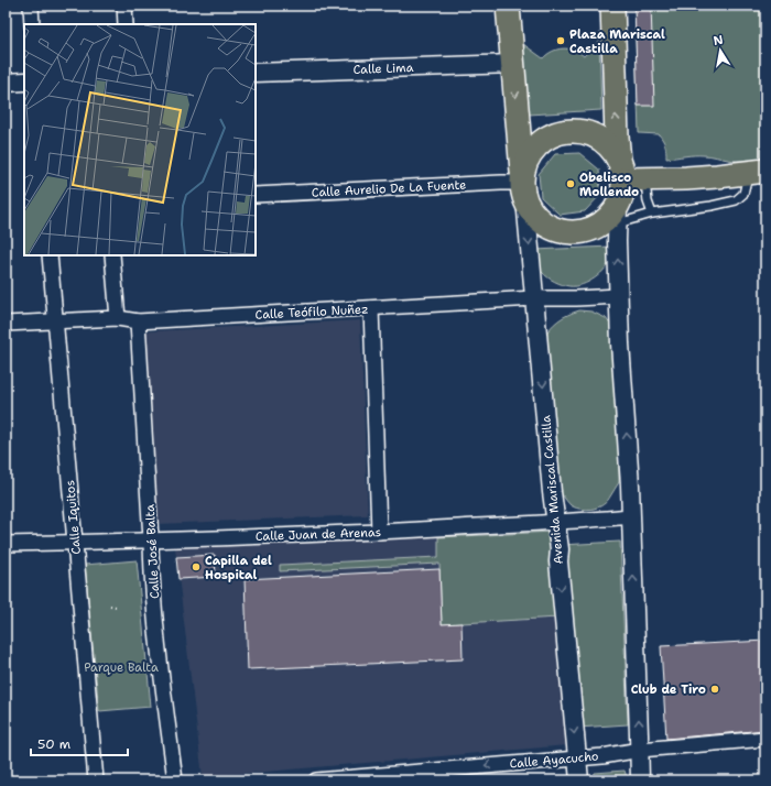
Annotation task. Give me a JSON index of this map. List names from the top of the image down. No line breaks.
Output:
{"streets":{"main road":["Avenida Mariscal Castilla"],"street":["Calle Lima","Calle Aurelio De La Fuente","Calle Teófilo Nuñez","Calle Iquitos","Calle Juan de Arenas","Calle José Balta","Calle Ayacucho"]},"crossings":[["Calle Lima","Avenida Mariscal Castilla"],["Calle Aurelio De La Fuente","Avenida Mariscal Castilla"],["Calle Teófilo Nuñez","Avenida Mariscal Castilla"],["Calle Teófilo Nuñez","Calle Iquitos"],["Calle Teófilo Nuñez","Calle José Balta"],["Avenida Mariscal Castilla","Calle Juan de Arenas"],["Avenida Mariscal Castilla","Calle Ayacucho"],["Calle Iquitos","Calle Juan de Arenas"],["Calle Juan de Arenas","Calle José Balta"]],"one_way":["Avenida Mariscal Castilla","Calle Ayacucho"],"parks":["Parque Balta"],"places":["Plaza Mariscal Castilla","Obelisco Mollendo","Capilla del Hospital","Club de Tiro"],"scale_bar":"50 m","north":"top"}
